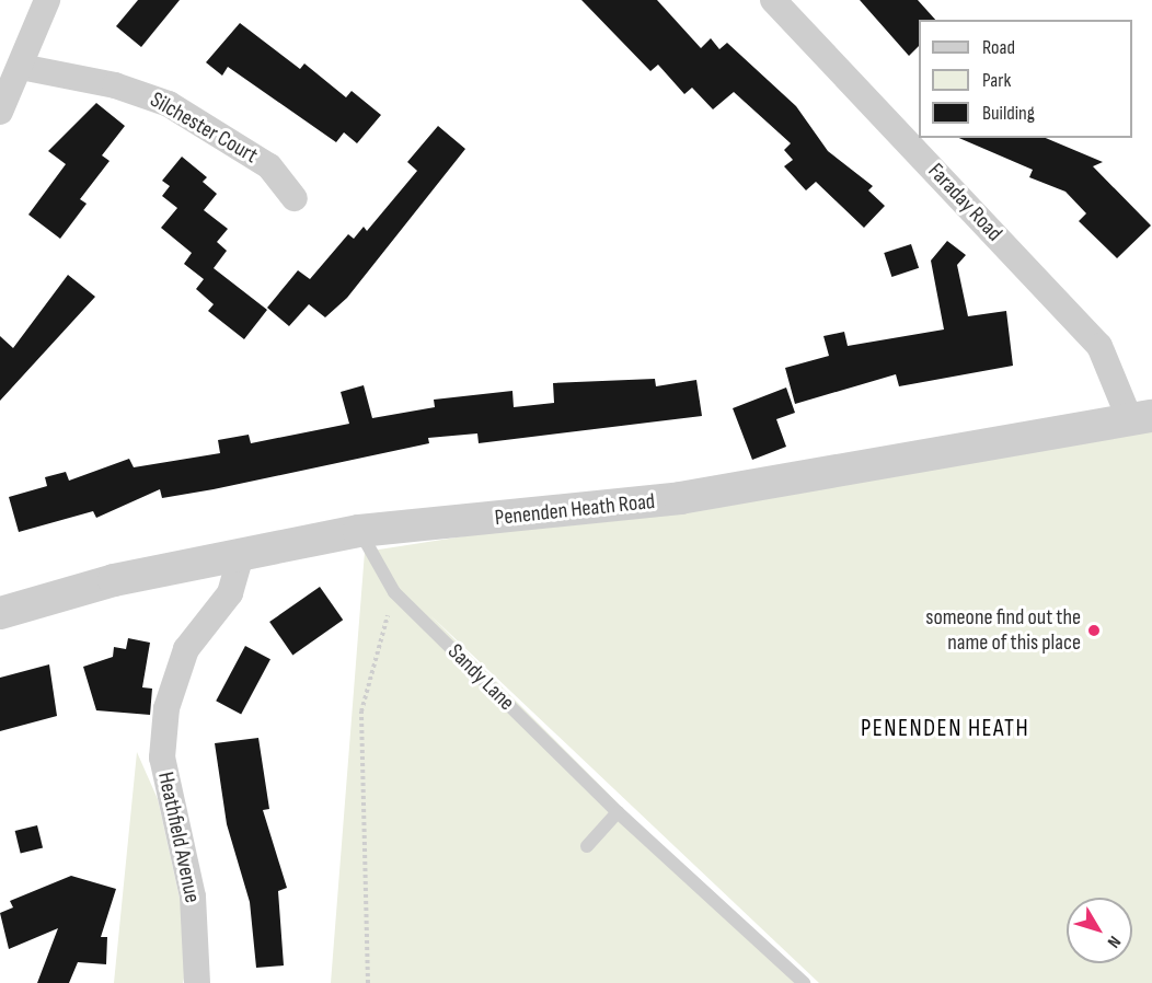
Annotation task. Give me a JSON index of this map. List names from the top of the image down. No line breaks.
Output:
{"streets":{"street":["Silchester Court","Faraday Road","Penenden Heath Road","Heathfield Avenue"],"lane":["Sandy Lane"]},"crossings":[["Faraday Road","Penenden Heath Road"],["Penenden Heath Road","Sandy Lane"],["Penenden Heath Road","Heathfield Avenue"]],"districts":["PENENDEN HEATH"],"places":["someone find out the name of this place"],"legend":["Road","Park","Building"],"north":"bottom right"}
